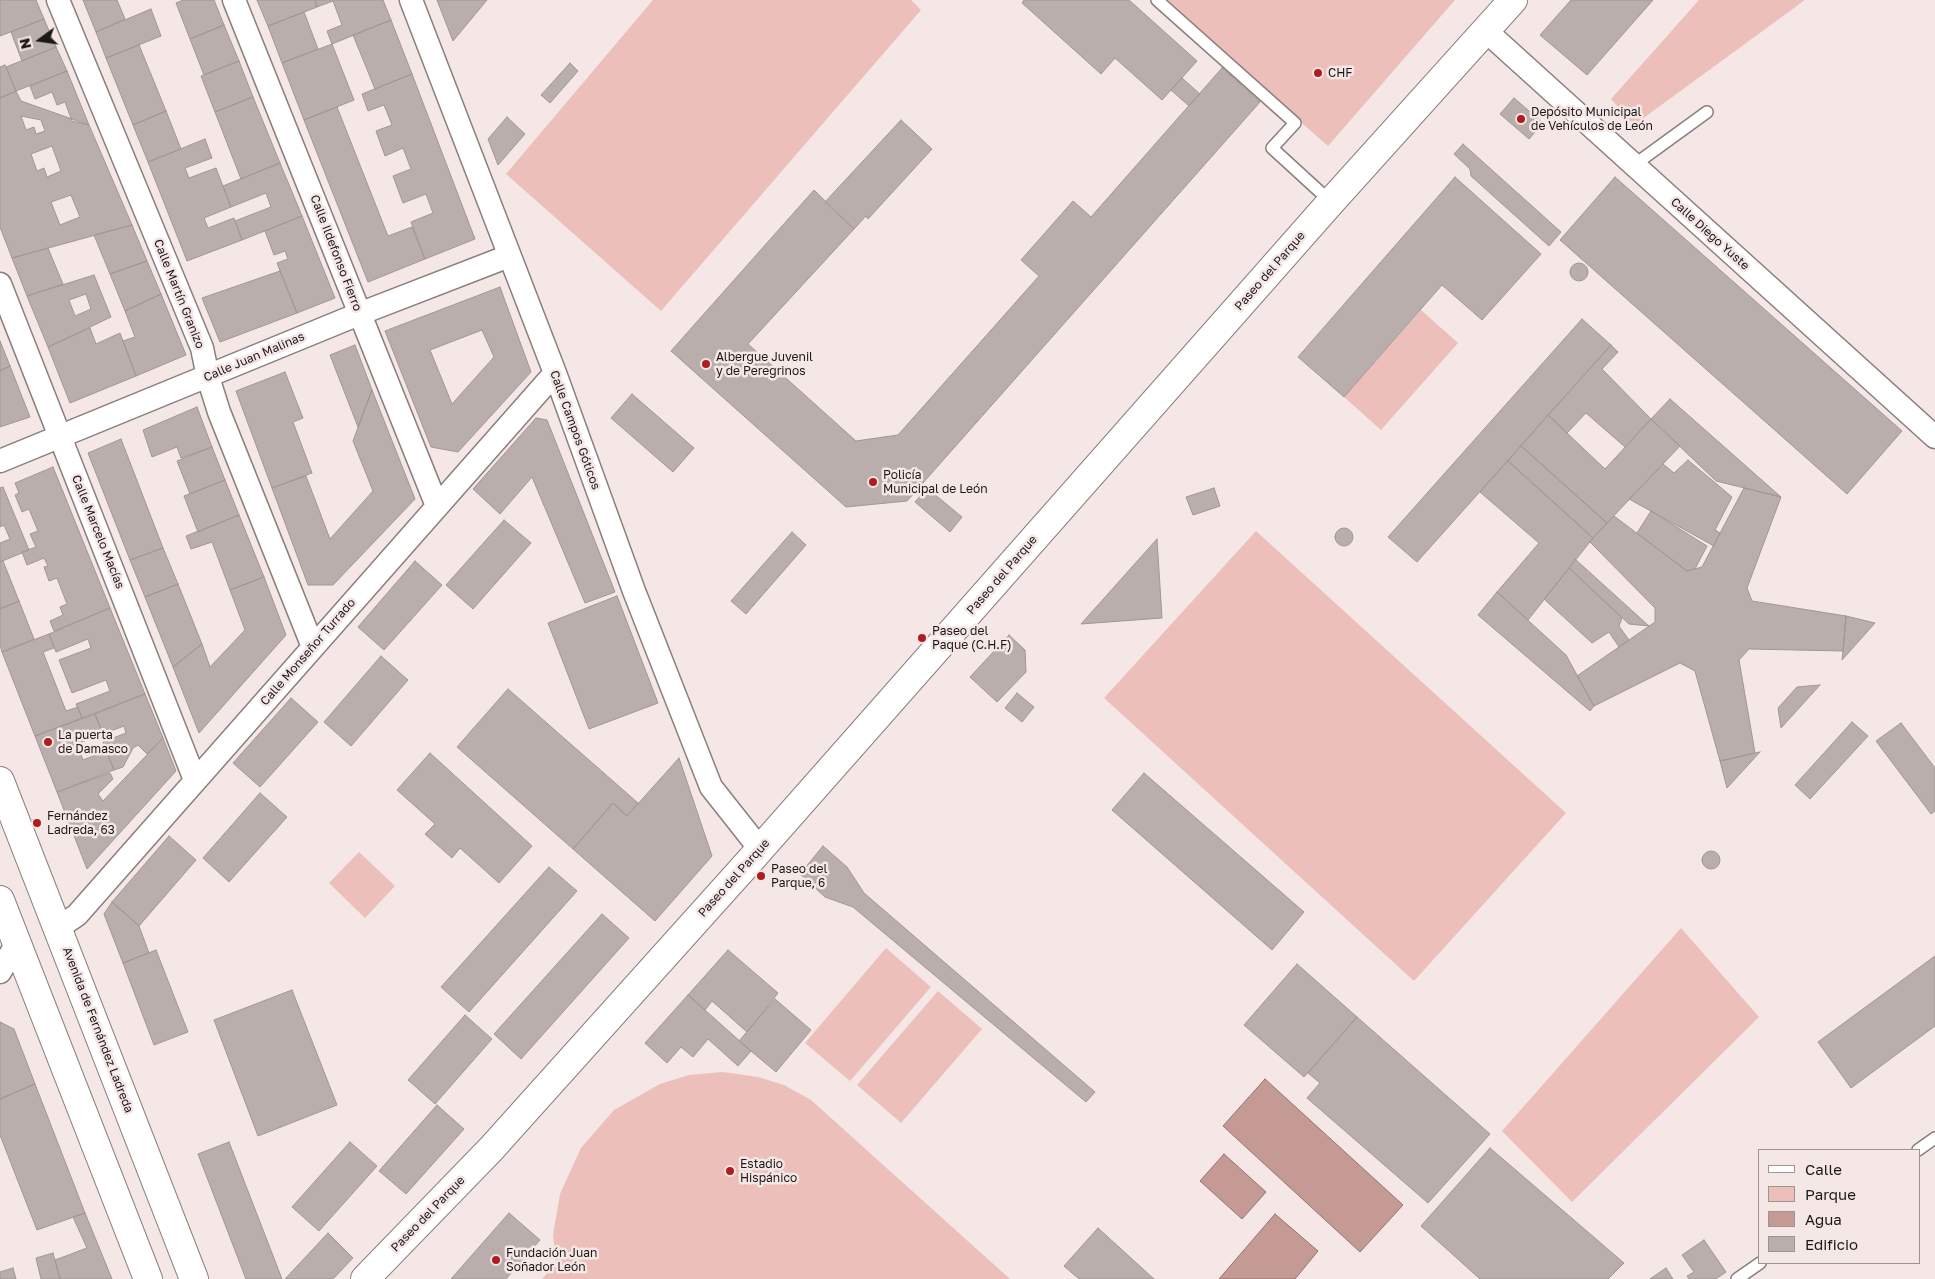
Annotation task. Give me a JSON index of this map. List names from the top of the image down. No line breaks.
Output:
{"streets":{"main road":["Paseo del Parque","Avenida de Fernández Ladreda"],"street":["Calle Diego Yuste","Calle Ildefonso Fierro","Calle Martín Granizo","Calle Juan Malinas","Calle Campos Góticos","Calle Marcelo Macías","Calle Monseñor Turrado"]},"crossings":[["Calle Diego Yuste","Paseo del Parque"],["Calle Ildefonso Fierro","Calle Juan Malinas"],["Calle Ildefonso Fierro","Calle Monseñor Turrado"],["Paseo del Parque","Calle Campos Góticos"],["Calle Martín Granizo","Calle Juan Malinas"],["Calle Martín Granizo","Calle Monseñor Turrado"],["Calle Juan Malinas","Calle Campos Góticos"],["Calle Juan Malinas","Calle Marcelo Macías"],["Calle Campos Góticos","Calle Monseñor Turrado"],["Calle Marcelo Macías","Calle Monseñor Turrado"],["Calle Monseñor Turrado","Avenida de Fernández Ladreda"]],"places":["CHF","Depósito Municipal de Vehículos de León","Albergue Juvenil y de Peregrinos","Policía Municipal de León","Paseo del Paque (C.H.F)","La puerta de Damasco","Fernández Ladreda, 63","Paseo del Parque, 6","Estadio Hispánico","Fundación Juan Soñador León"],"legend":["Calle","Parque","Agua","Edificio"],"north":"left"}
